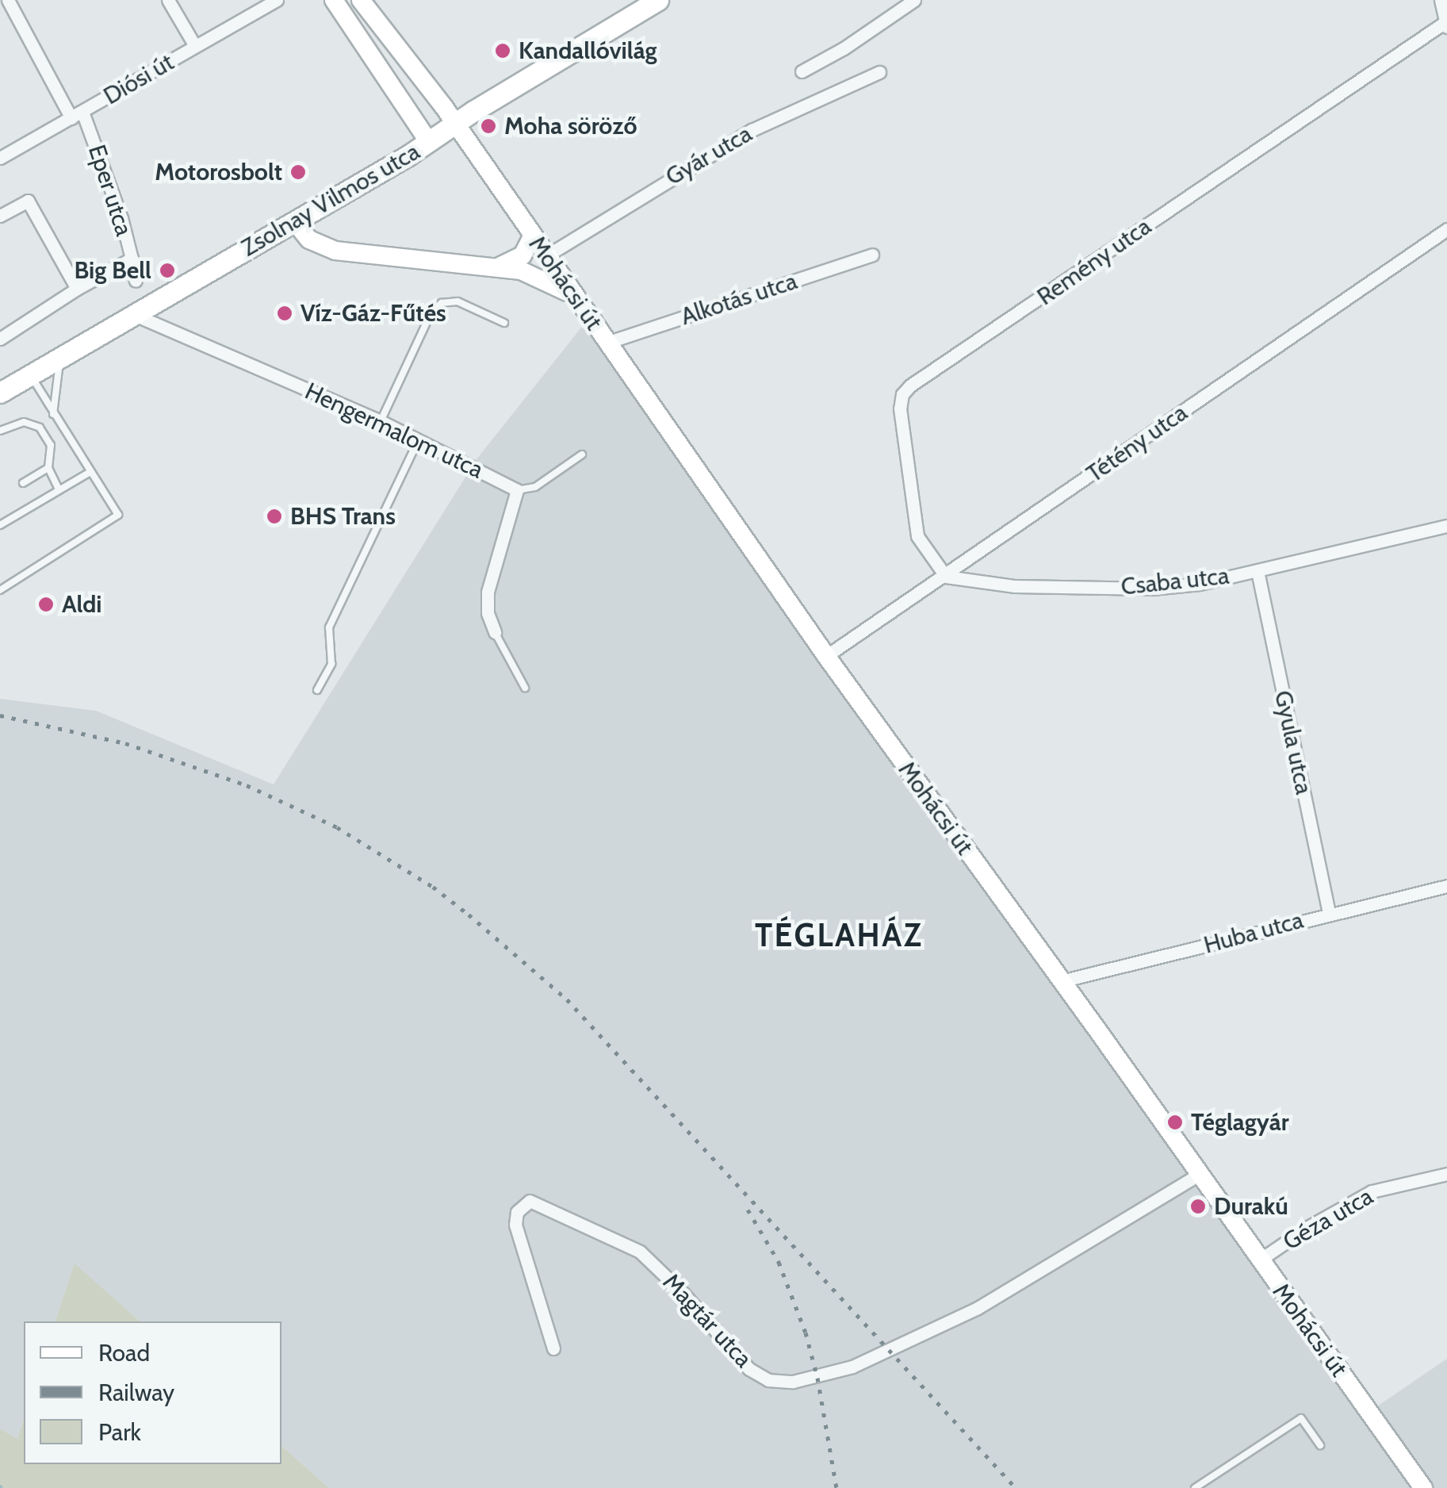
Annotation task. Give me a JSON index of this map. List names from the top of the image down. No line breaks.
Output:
{"streets":{"main road":["Zsolnay Vilmos utca","Mohácsi út"],"street":["Diósi út","Gyár utca","Eper utca","Remény utca","Alkotás utca","Hengermalom utca","Tétény utca","Csaba utca","Gyula utca","Huba utca","Géza utca","Magtár utca"]},"crossings":[["Diósi út","Eper utca"],["Gyár utca","Mohácsi út"],["Zsolnay Vilmos utca","Mohácsi út"],["Zsolnay Vilmos utca","Hengermalom utca"],["Remény utca","Tétény utca"],["Remény utca","Csaba utca"],["Mohácsi út","Alkotás utca"],["Mohácsi út","Tétény utca"],["Mohácsi út","Huba utca"],["Mohácsi út","Géza utca"],["Mohácsi út","Magtár utca"],["Tétény utca","Csaba utca"],["Csaba utca","Gyula utca"],["Gyula utca","Huba utca"]],"districts":["TÉGLAHÁZ"],"places":["Kandallóvilág","Moha söröző","Motorosbolt","Big Bell","Víz-Gáz-Fűtés","BHS Trans","Aldi","Téglagyár","Durakú"],"legend":["Road","Railway","Park"]}
